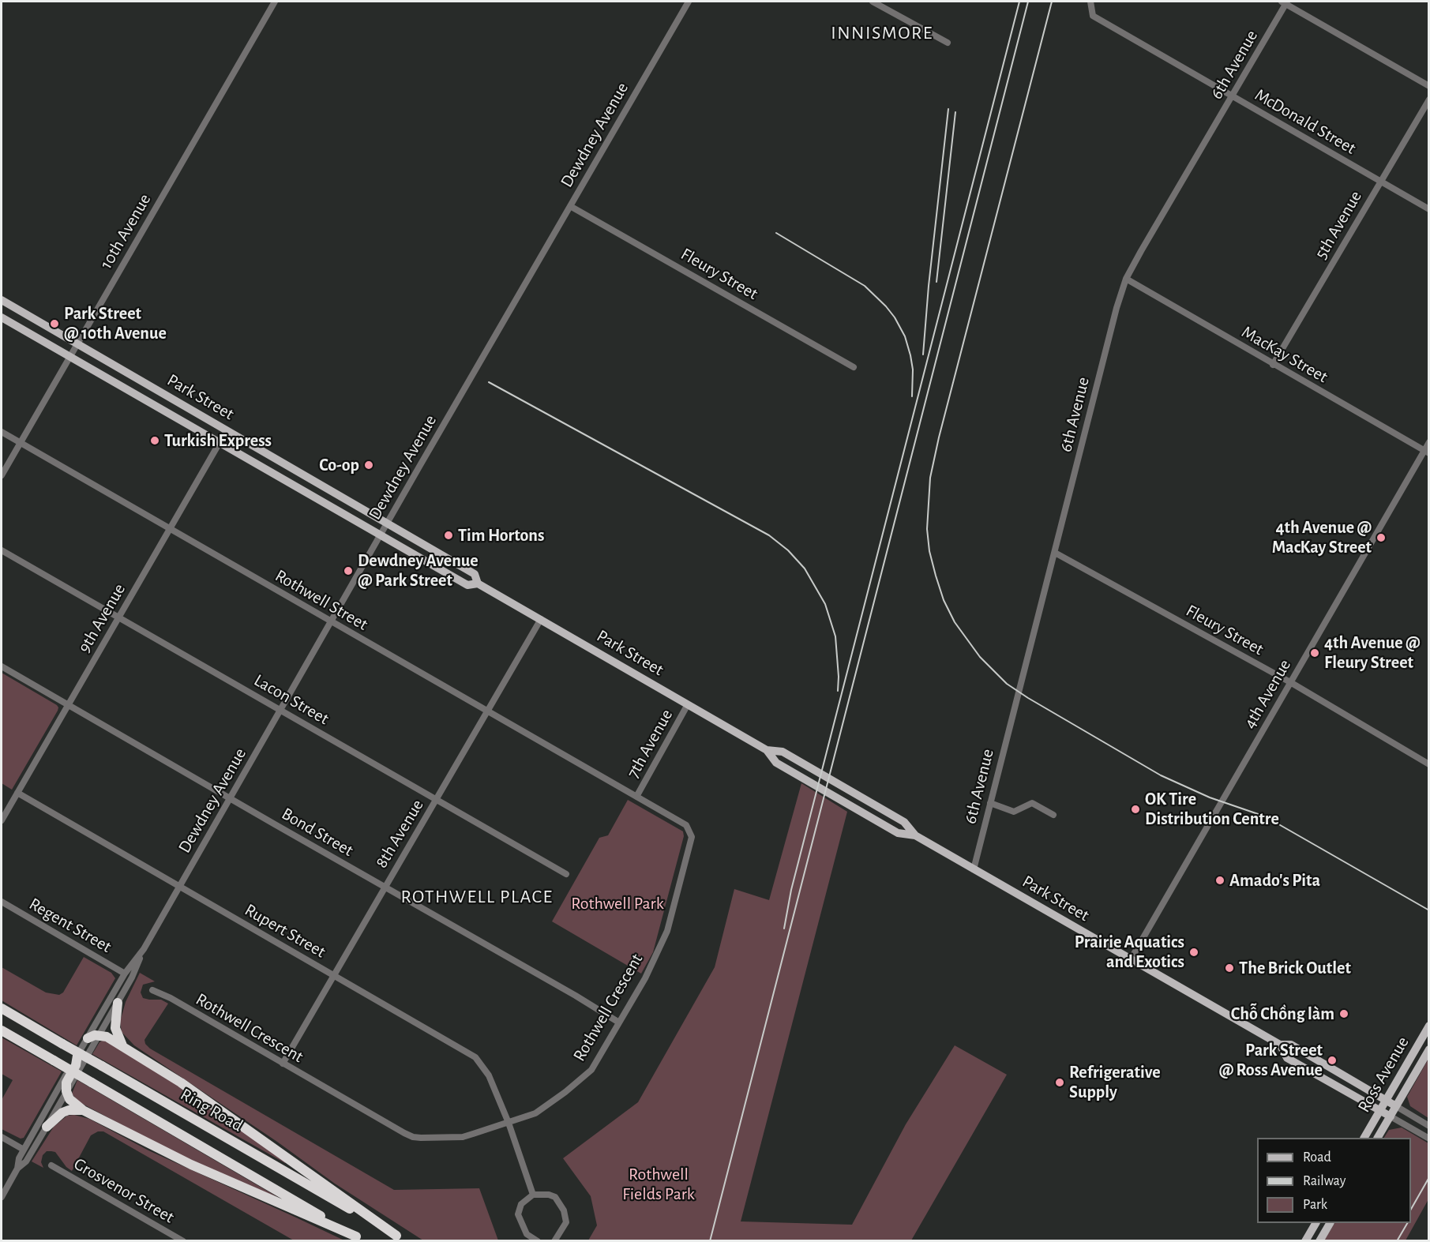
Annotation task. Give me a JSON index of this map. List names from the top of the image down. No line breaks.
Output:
{"streets":{"highway":["Ring Road"],"main road":["Park Street","Ross Avenue"],"street":["6th Avenue","McDonald Street","Dewdney Avenue","5th Avenue","10th Avenue","Fleury Street","MacKay Street","Rothwell Street","9th Avenue","4th Avenue","Lacon Street","7th Avenue","Bond Street","8th Avenue","Regent Street","Rupert Street","Rothwell Crescent","Grosvenor Street"]},"crossings":[["6th Avenue","McDonald Street"],["6th Avenue","Fleury Street"],["6th Avenue","MacKay Street"],["6th Avenue","Park Street"],["McDonald Street","5th Avenue"],["Dewdney Avenue","Fleury Street"],["Dewdney Avenue","Park Street"],["Dewdney Avenue","Rothwell Street"],["Dewdney Avenue","Lacon Street"],["Dewdney Avenue","Bond Street"],["Dewdney Avenue","Regent Street"],["Dewdney Avenue","Rupert Street"],["5th Avenue","MacKay Street"],["10th Avenue","Park Street"],["10th Avenue","Rothwell Street"],["Fleury Street","4th Avenue"],["MacKay Street","4th Avenue"],["Park Street","9th Avenue"],["Park Street","4th Avenue"],["Park Street","7th Avenue"],["Park Street","8th Avenue"],["Park Street","Ross Avenue"],["Rothwell Street","9th Avenue"],["Rothwell Street","8th Avenue"],["Rothwell Street","Rothwell Crescent"],["9th Avenue","Lacon Street"],["9th Avenue","Bond Street"],["9th Avenue","Rupert Street"],["Lacon Street","8th Avenue"],["7th Avenue","Rothwell Crescent"],["Bond Street","8th Avenue"],["Bond Street","Rothwell Crescent"],["8th Avenue","Rupert Street"],["8th Avenue","Rothwell Crescent"],["Rupert Street","Rothwell Crescent"]],"districts":["INNISMORE","ROTHWELL PLACE"],"parks":["Rothwell Park","Rothwell Fields Park"],"places":["Park Street @ 10th Avenue","Turkish Express","Co-op","Tim Hortons","4th Avenue @ MacKay Street","Dewdney Avenue @ Park Street","4th Avenue @ Fleury Street","OK Tire Distribution Centre","Amado's Pita","Prairie Aquatics and Exotics","The Brick Outlet","Chỗ Chồng làm","Park Street @ Ross Avenue","Refrigerative Supply"],"legend":["Road","Railway","Park"]}
